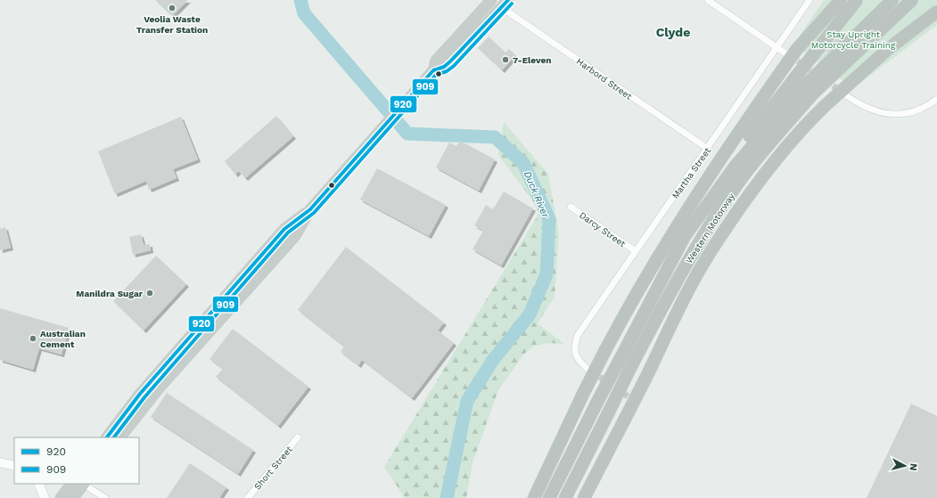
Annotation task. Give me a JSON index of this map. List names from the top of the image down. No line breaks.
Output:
{"streets":{"highway":["Western Motorway"],"street":["Harbord Street","Martha Street","Darcy Street","Short Street"]},"crossings":[["Harbord Street","Martha Street"],["Martha Street","Darcy Street"]],"districts":["Clyde"],"water":["Duck River"],"parks":["Stay Upright Motorcycle Training"],"places":["Veolia Waste Transfer Station","7-Eleven","Manildra Sugar","Australian Cement"],"lines":["transit line 920","transit line 909"],"legend":["920","909"],"north":"right"}
